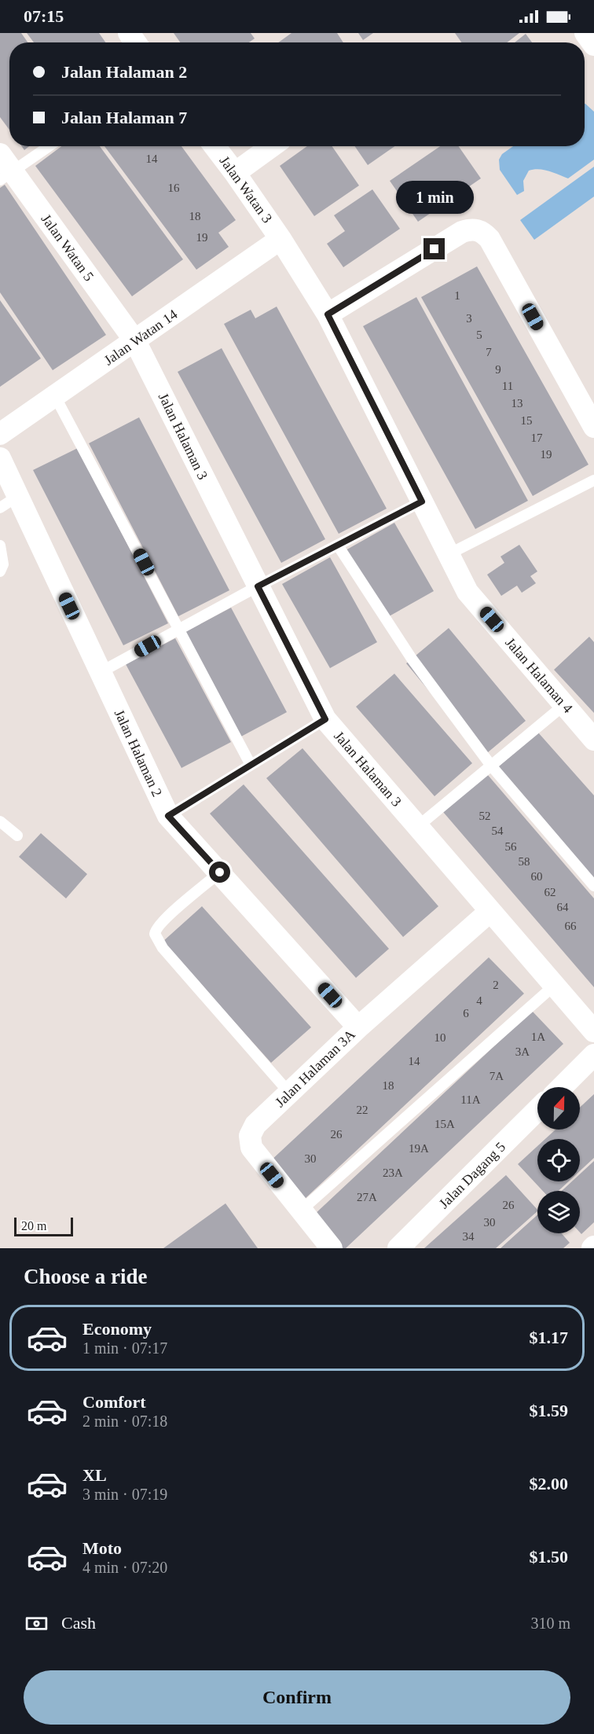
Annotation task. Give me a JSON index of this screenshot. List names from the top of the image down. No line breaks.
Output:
{"streets":{"street":["Jalan Watan 3","Jalan Watan 5","Jalan Watan 14","Jalan Halaman 3","Jalan Halaman 4","Jalan Halaman 2","Jalan Halaman 3A","Jalan Dagang 5"]},"crossings":[["Jalan Watan 3","Jalan Watan 14"],["Jalan Watan 3","Jalan Halaman 4"],["Jalan Watan 5","Jalan Watan 14"],["Jalan Watan 5","Jalan Halaman 3"],["Jalan Watan 14","Jalan Halaman 3"],["Jalan Watan 14","Jalan Halaman 4"],["Jalan Halaman 3","Jalan Halaman 3A"],["Jalan Halaman 2","Jalan Halaman 3A"]],"house_numbers":["14","16","18","19","1","3","5","7","9","11","13","15","17","19","52","54","56","58","60","62","64","66","2","4","6","1A","10","3A","14","7A","18","11A","22","15A","26","19A","30","23A","27A","26","30","34"],"scale_bar":"20 m","north":"top","page":{"status":"07:15","banner":["Jalan Halaman 2","Jalan Halaman 7"],"bubble":"1 min","scale":"20 m","heading":"Choose a ride","list":[{"name":"Economy","note":"1 min · 07:17","value":"$1.17"},{"name":"Comfort","note":"2 min · 07:18","value":"$1.59"},{"name":"XL","note":"3 min · 07:19","value":"$2.00"},{"name":"Moto","note":"4 min · 07:20","value":"$1.50"}],"pay":["Cash","310 m"],"buttons":"Confirm"}}
